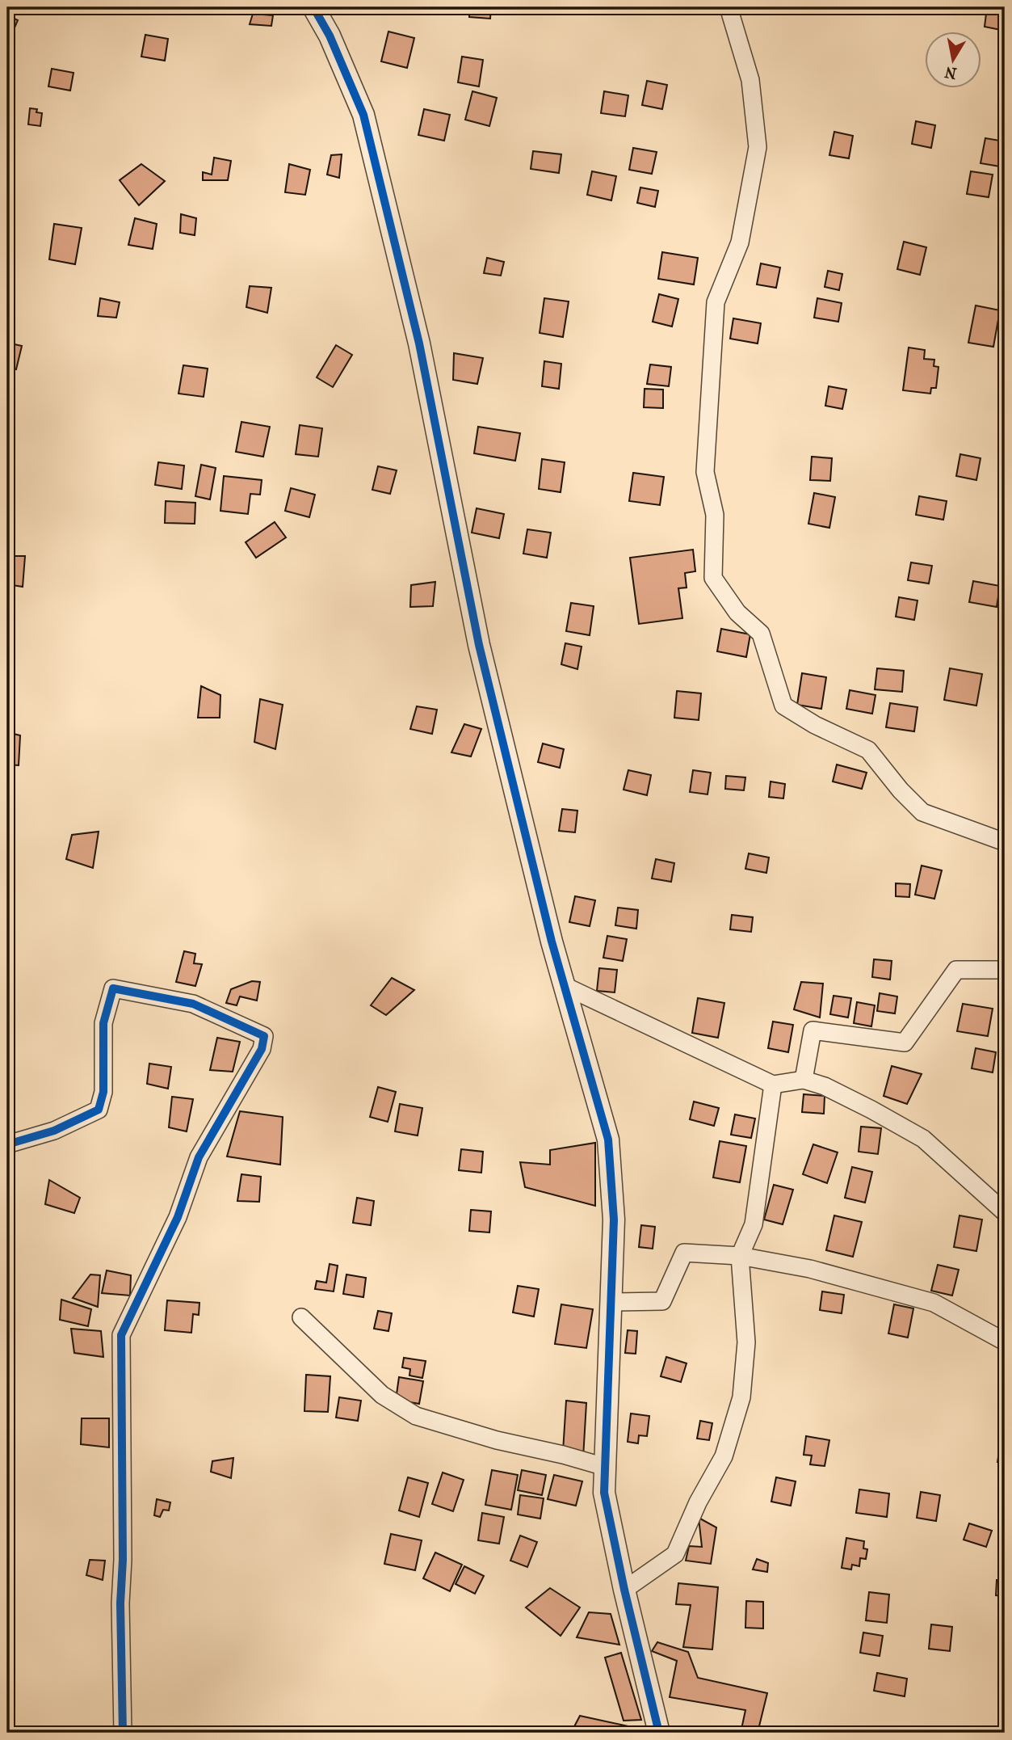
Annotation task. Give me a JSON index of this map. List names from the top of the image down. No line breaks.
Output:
{"north":"bottom"}
